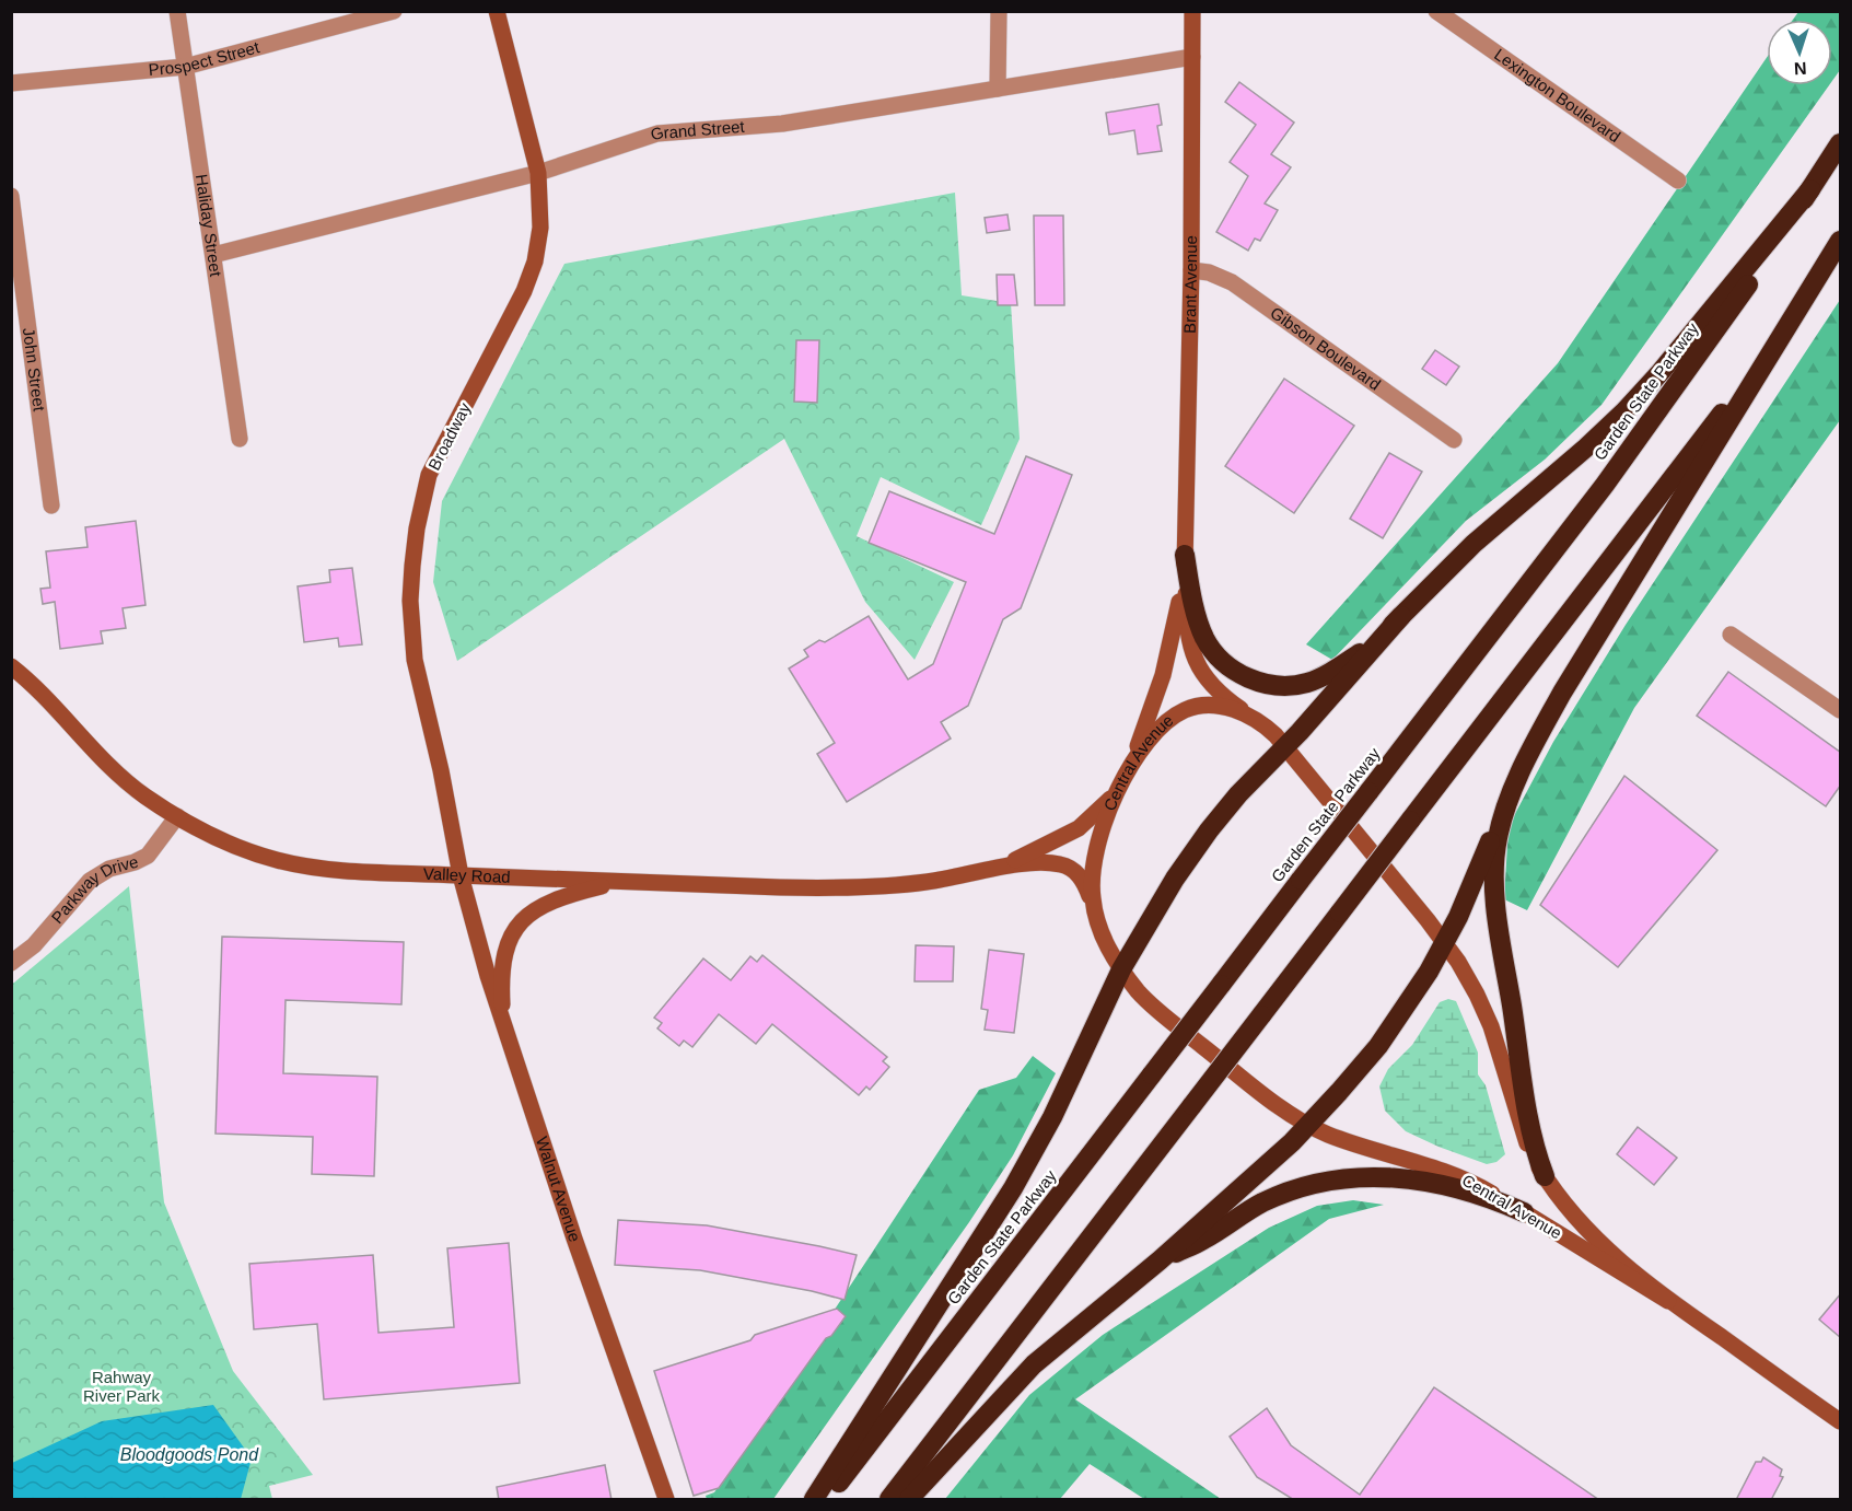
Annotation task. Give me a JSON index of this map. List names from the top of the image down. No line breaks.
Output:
{"streets":{"highway":["Garden State Parkway"],"street":["Prospect Street","Lexington Boulevard","Grand Street","Haliday Street","Brant Avenue","Gibson Boulevard","John Street","Broadway","Central Avenue","Valley Road","Parkway Drive","Walnut Avenue"]},"crossings":[["Prospect Street","Haliday Street"],["Grand Street","Haliday Street"],["Grand Street","Brant Avenue"],["Grand Street","Broadway"],["Brant Avenue","Gibson Boulevard"],["Brant Avenue","Central Avenue"],["Brant Avenue","Valley Road"],["Broadway","Valley Road"],["Broadway","Walnut Avenue"],["Central Avenue","Valley Road"],["Valley Road","Parkway Drive"],["Valley Road","Walnut Avenue"]],"water":["Bloodgoods Pond"],"parks":["Rahway River Park"],"north":"bottom"}
